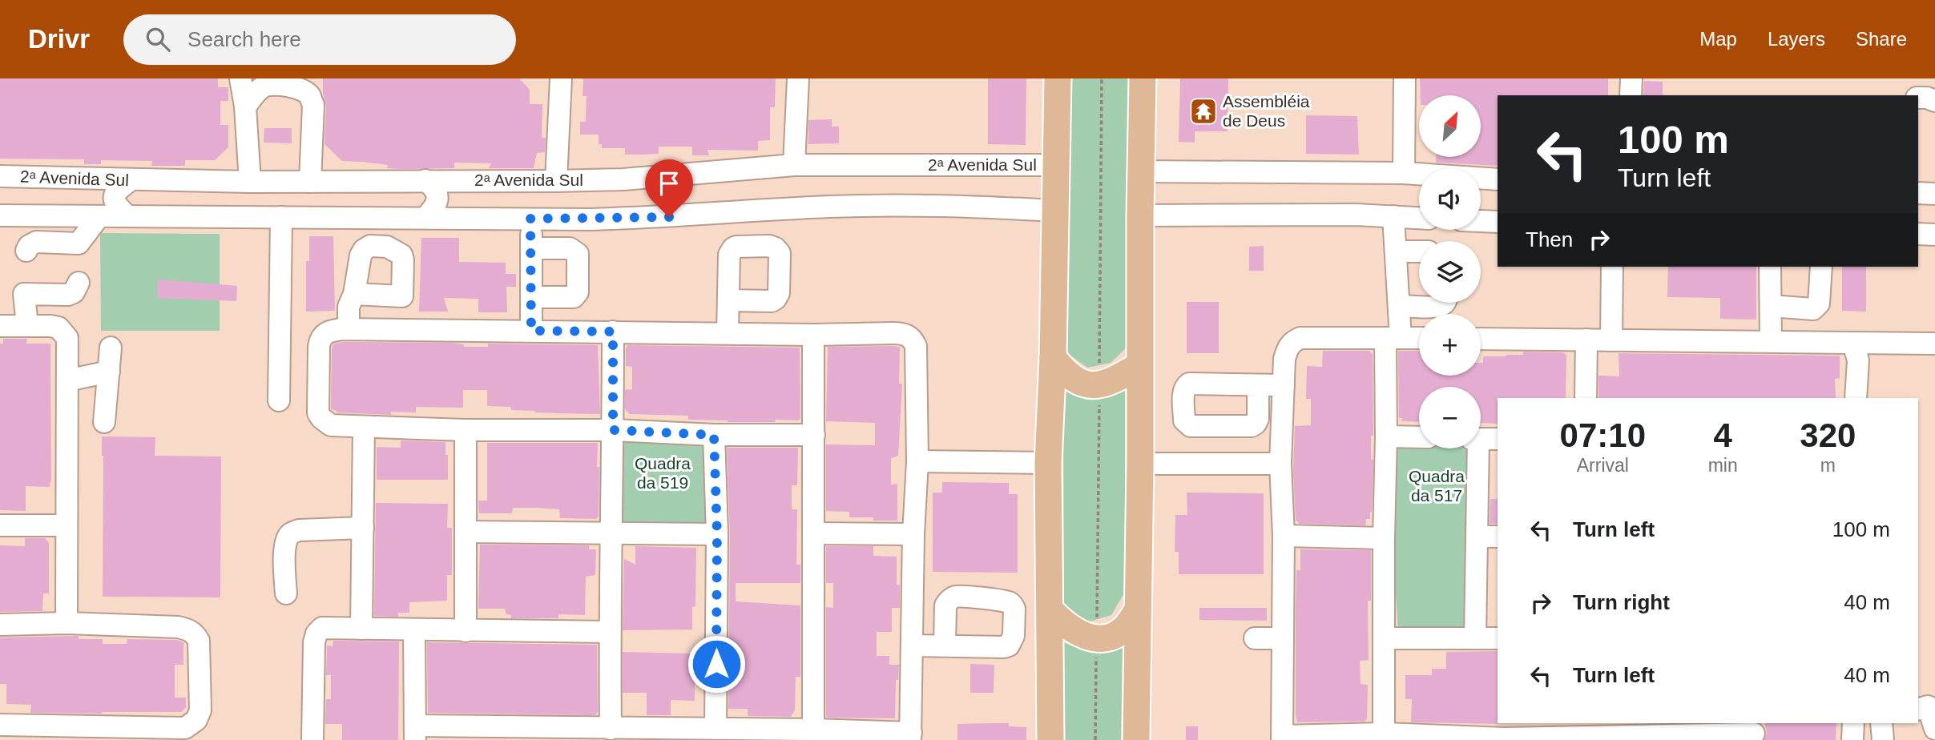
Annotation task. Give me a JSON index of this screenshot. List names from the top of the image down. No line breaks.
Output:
{"streets":{"street":["2ᵃ Avenida Sul"]},"parks":["Quadra da 519","Quadra da 517"],"places":{"temple":["Assembléia de Deus"]},"north":"top right","page":{"header":"Drivr","search":"Search here","nav":["Map","Layers","Share"],"map_buttons":["+","−"],"turn":["100 m","Turn left"],"then":"Then","eta":["07:10","Arrival","4","min","320","m"],"list":[{"name":"Turn left","value":"100 m"},{"name":"Turn right","value":"40 m"},{"name":"Turn left","value":"40 m"}]}}
